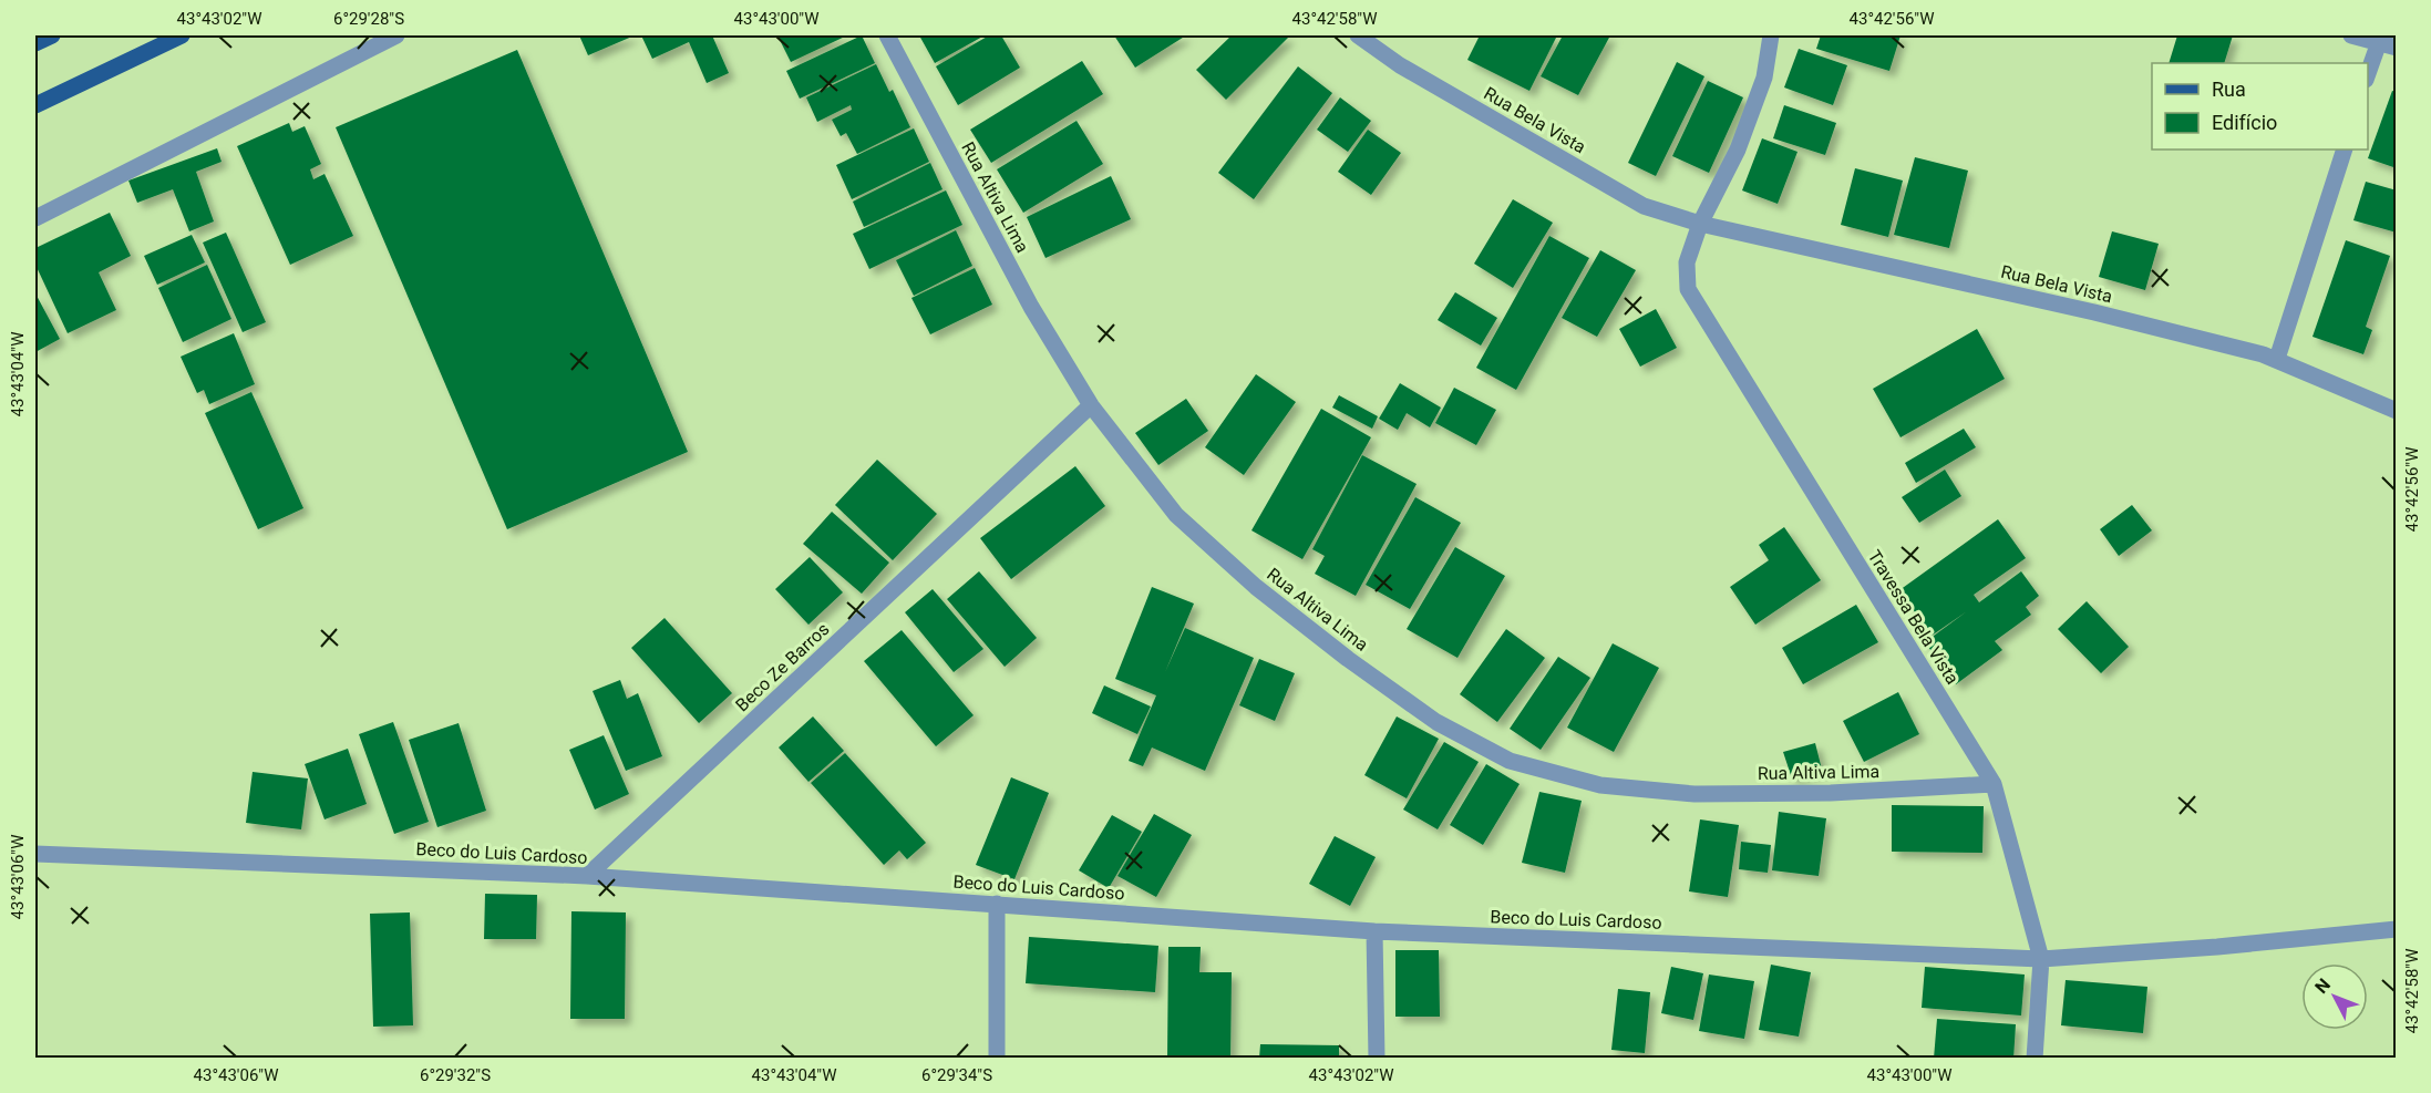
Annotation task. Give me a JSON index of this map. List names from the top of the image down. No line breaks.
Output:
{"streets":{"street":["Rua Bela Vista","Rua Altiva Lima","Travessa Bela Vista","Beco Ze Barros","Beco do Luis Cardoso"]},"crossings":[["Rua Bela Vista","Travessa Bela Vista"],["Rua Altiva Lima","Travessa Bela Vista"],["Rua Altiva Lima","Beco Ze Barros"],["Travessa Bela Vista","Beco do Luis Cardoso"],["Beco Ze Barros","Beco do Luis Cardoso"]],"legend":["Rua","Edifício"],"north":"top left","coordinates":["43°43'02\"W","6°29'28\"S","43°43'00\"W","43°42'58\"W","43°42'56\"W","43°43'04\"W","43°43'06\"W","6°29'32\"S","6°29'34\"S"]}
